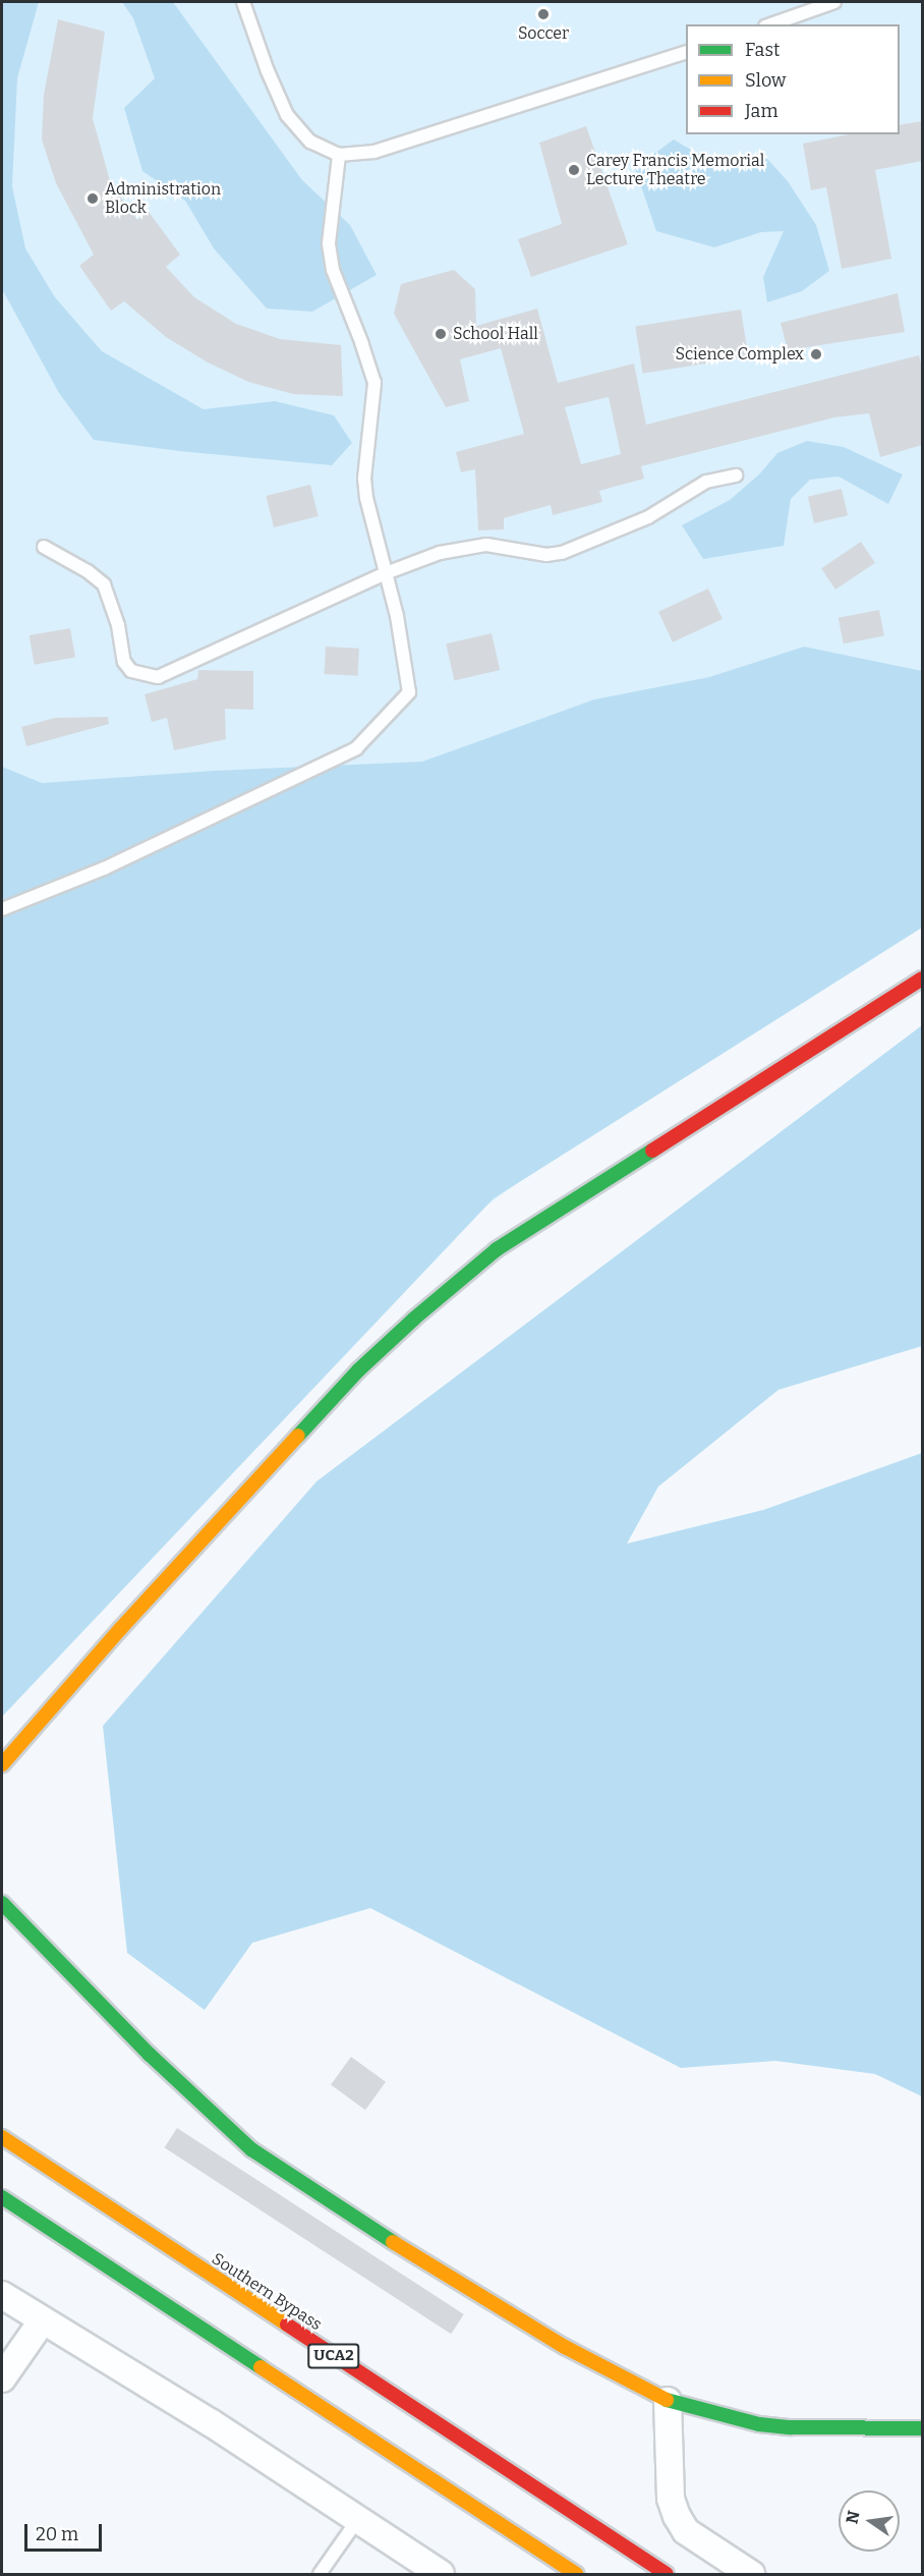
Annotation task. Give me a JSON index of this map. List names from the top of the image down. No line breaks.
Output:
{"streets":{"main road":["Southern Bypass","UCA2"]},"places":["Soccer","Carey Francis Memorial Lecture Theatre","Administration Block","School Hall","Science Complex"],"legend":["Fast","Slow","Jam"],"scale_bar":"20 m","north":"left"}
